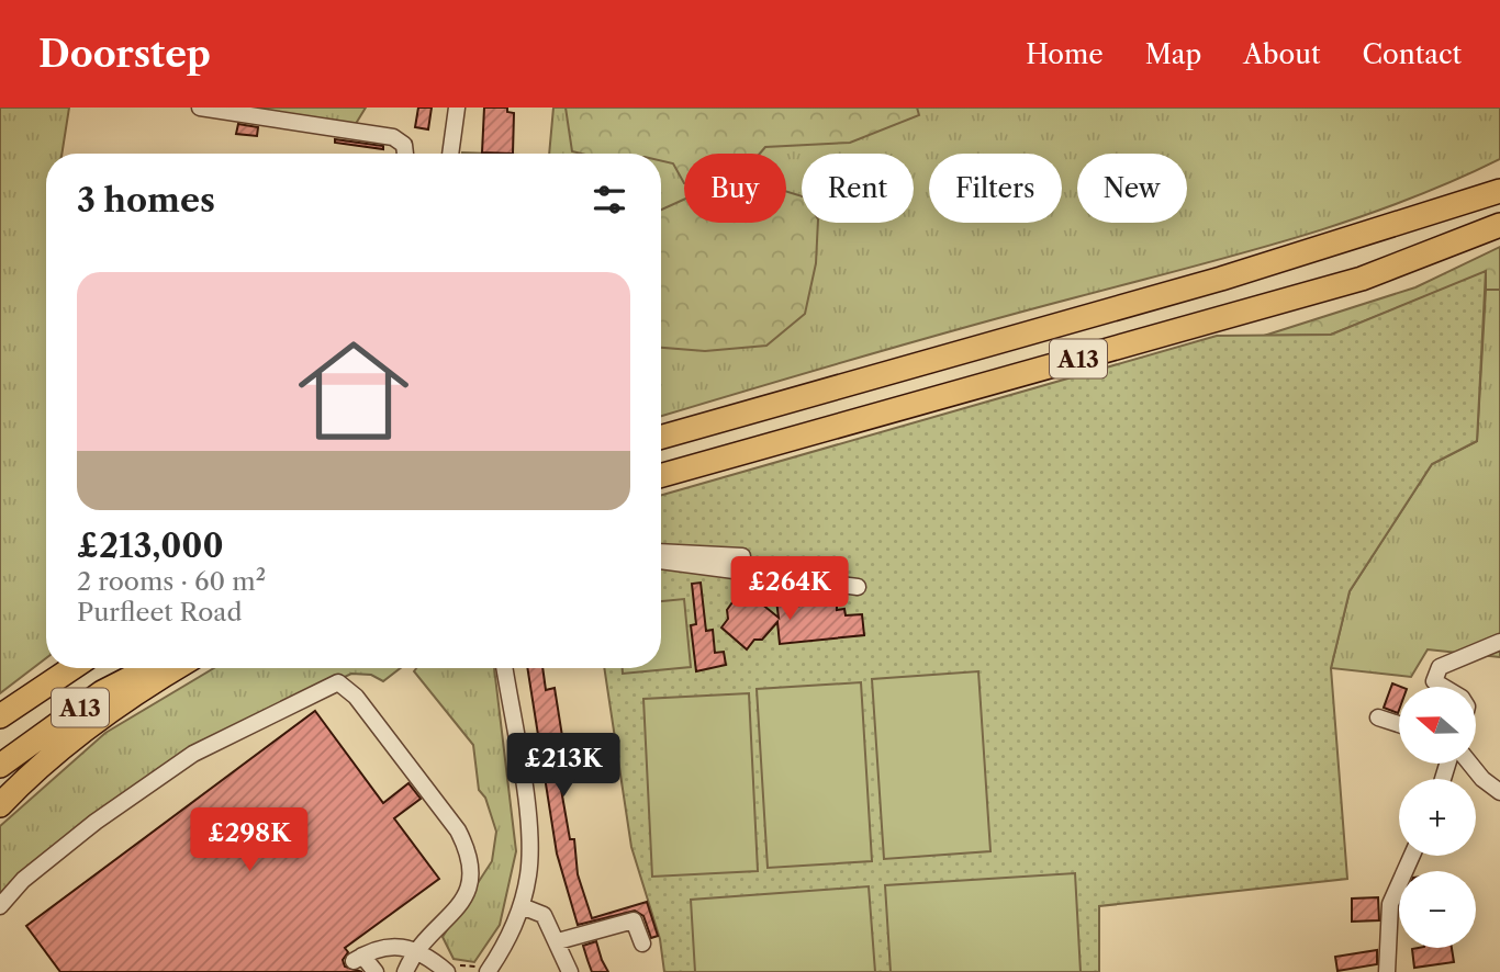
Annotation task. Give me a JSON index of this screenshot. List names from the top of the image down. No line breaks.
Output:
{"streets":{"highway":["A13"]},"north":"left","page":{"header":"Doorstep","nav":["Home","Map","About","Contact"],"chip":["Buy","Rent","Filters","New"],"heading":"3 homes","list":[{"name":"£213,000","note":"2 rooms · 60 m² · Purfleet Road"}],"price":["£264K","£213K","£298K"],"map_buttons":["+","−"]}}
